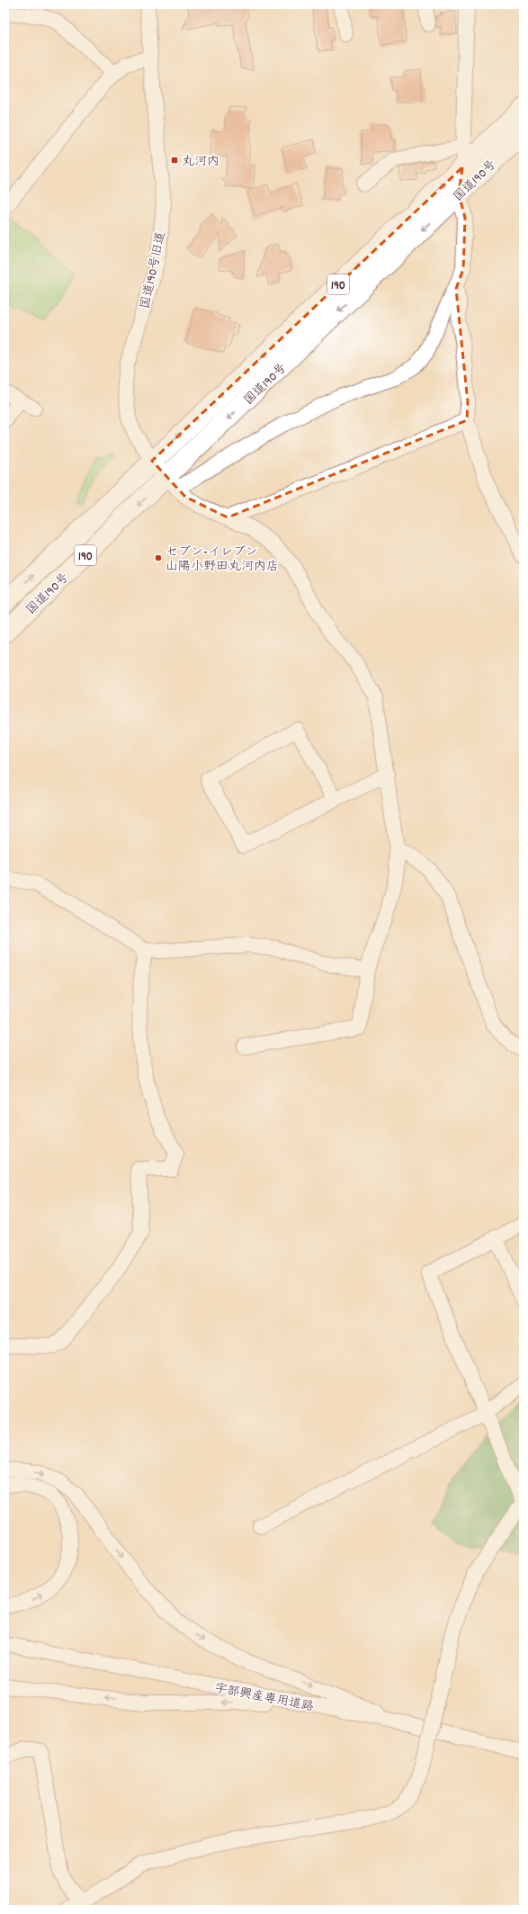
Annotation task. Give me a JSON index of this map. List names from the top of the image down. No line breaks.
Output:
{"streets":{"highway":["国道190号","190"],"street":["国道190号旧道","宇部興産専用道路"]},"crossings":[["国道190号","国道190号旧道"]],"places":{"transit":["丸河内"],"other":["セブン-イレブン 山陽小野田丸河内店"]}}
